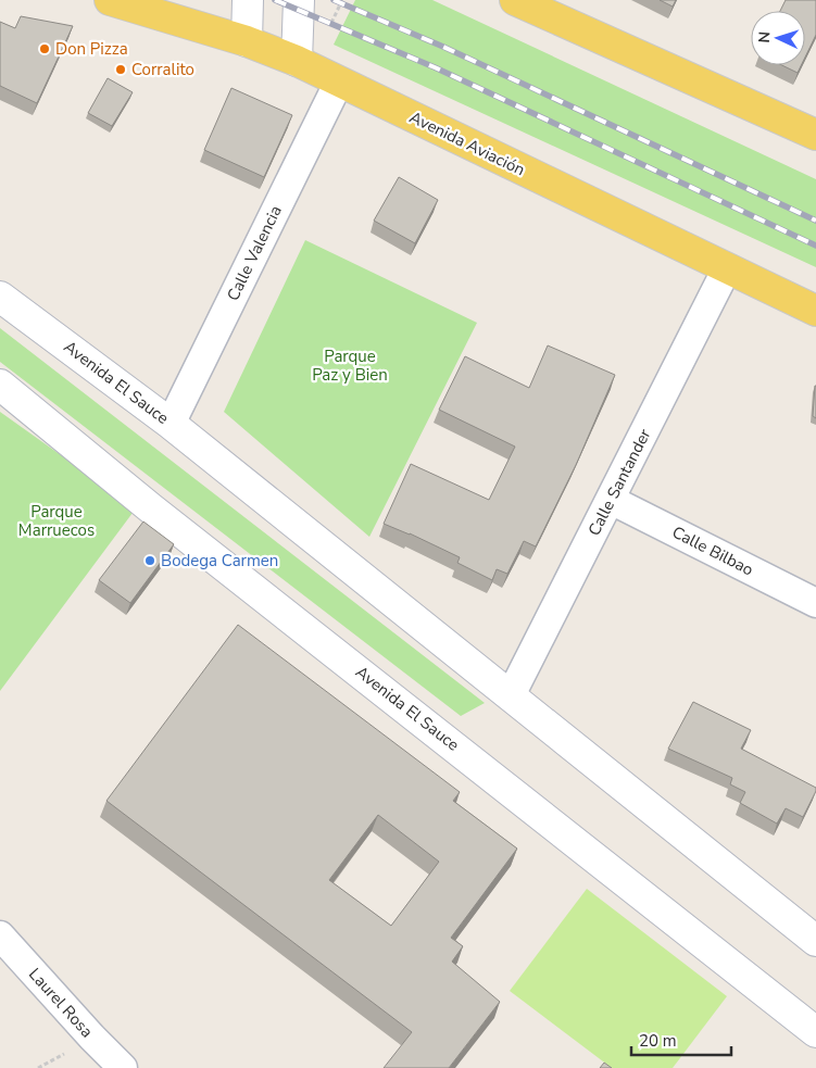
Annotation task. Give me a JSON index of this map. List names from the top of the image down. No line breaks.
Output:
{"streets":{"main road":["Avenida Aviación"],"street":["Calle Valencia","Avenida El Sauce","Calle Santander","Calle Bilbao","Laurel Rosa"]},"crossings":[["Avenida Aviación","Calle Valencia"],["Avenida Aviación","Calle Santander"],["Calle Valencia","Avenida El Sauce"],["Avenida El Sauce","Calle Santander"],["Calle Santander","Calle Bilbao"]],"parks":["Parque Paz y Bien","Parque Marruecos"],"places":["Don Pizza","Corralito","Bodega Carmen"],"scale_bar":"20 m","north":"left"}
